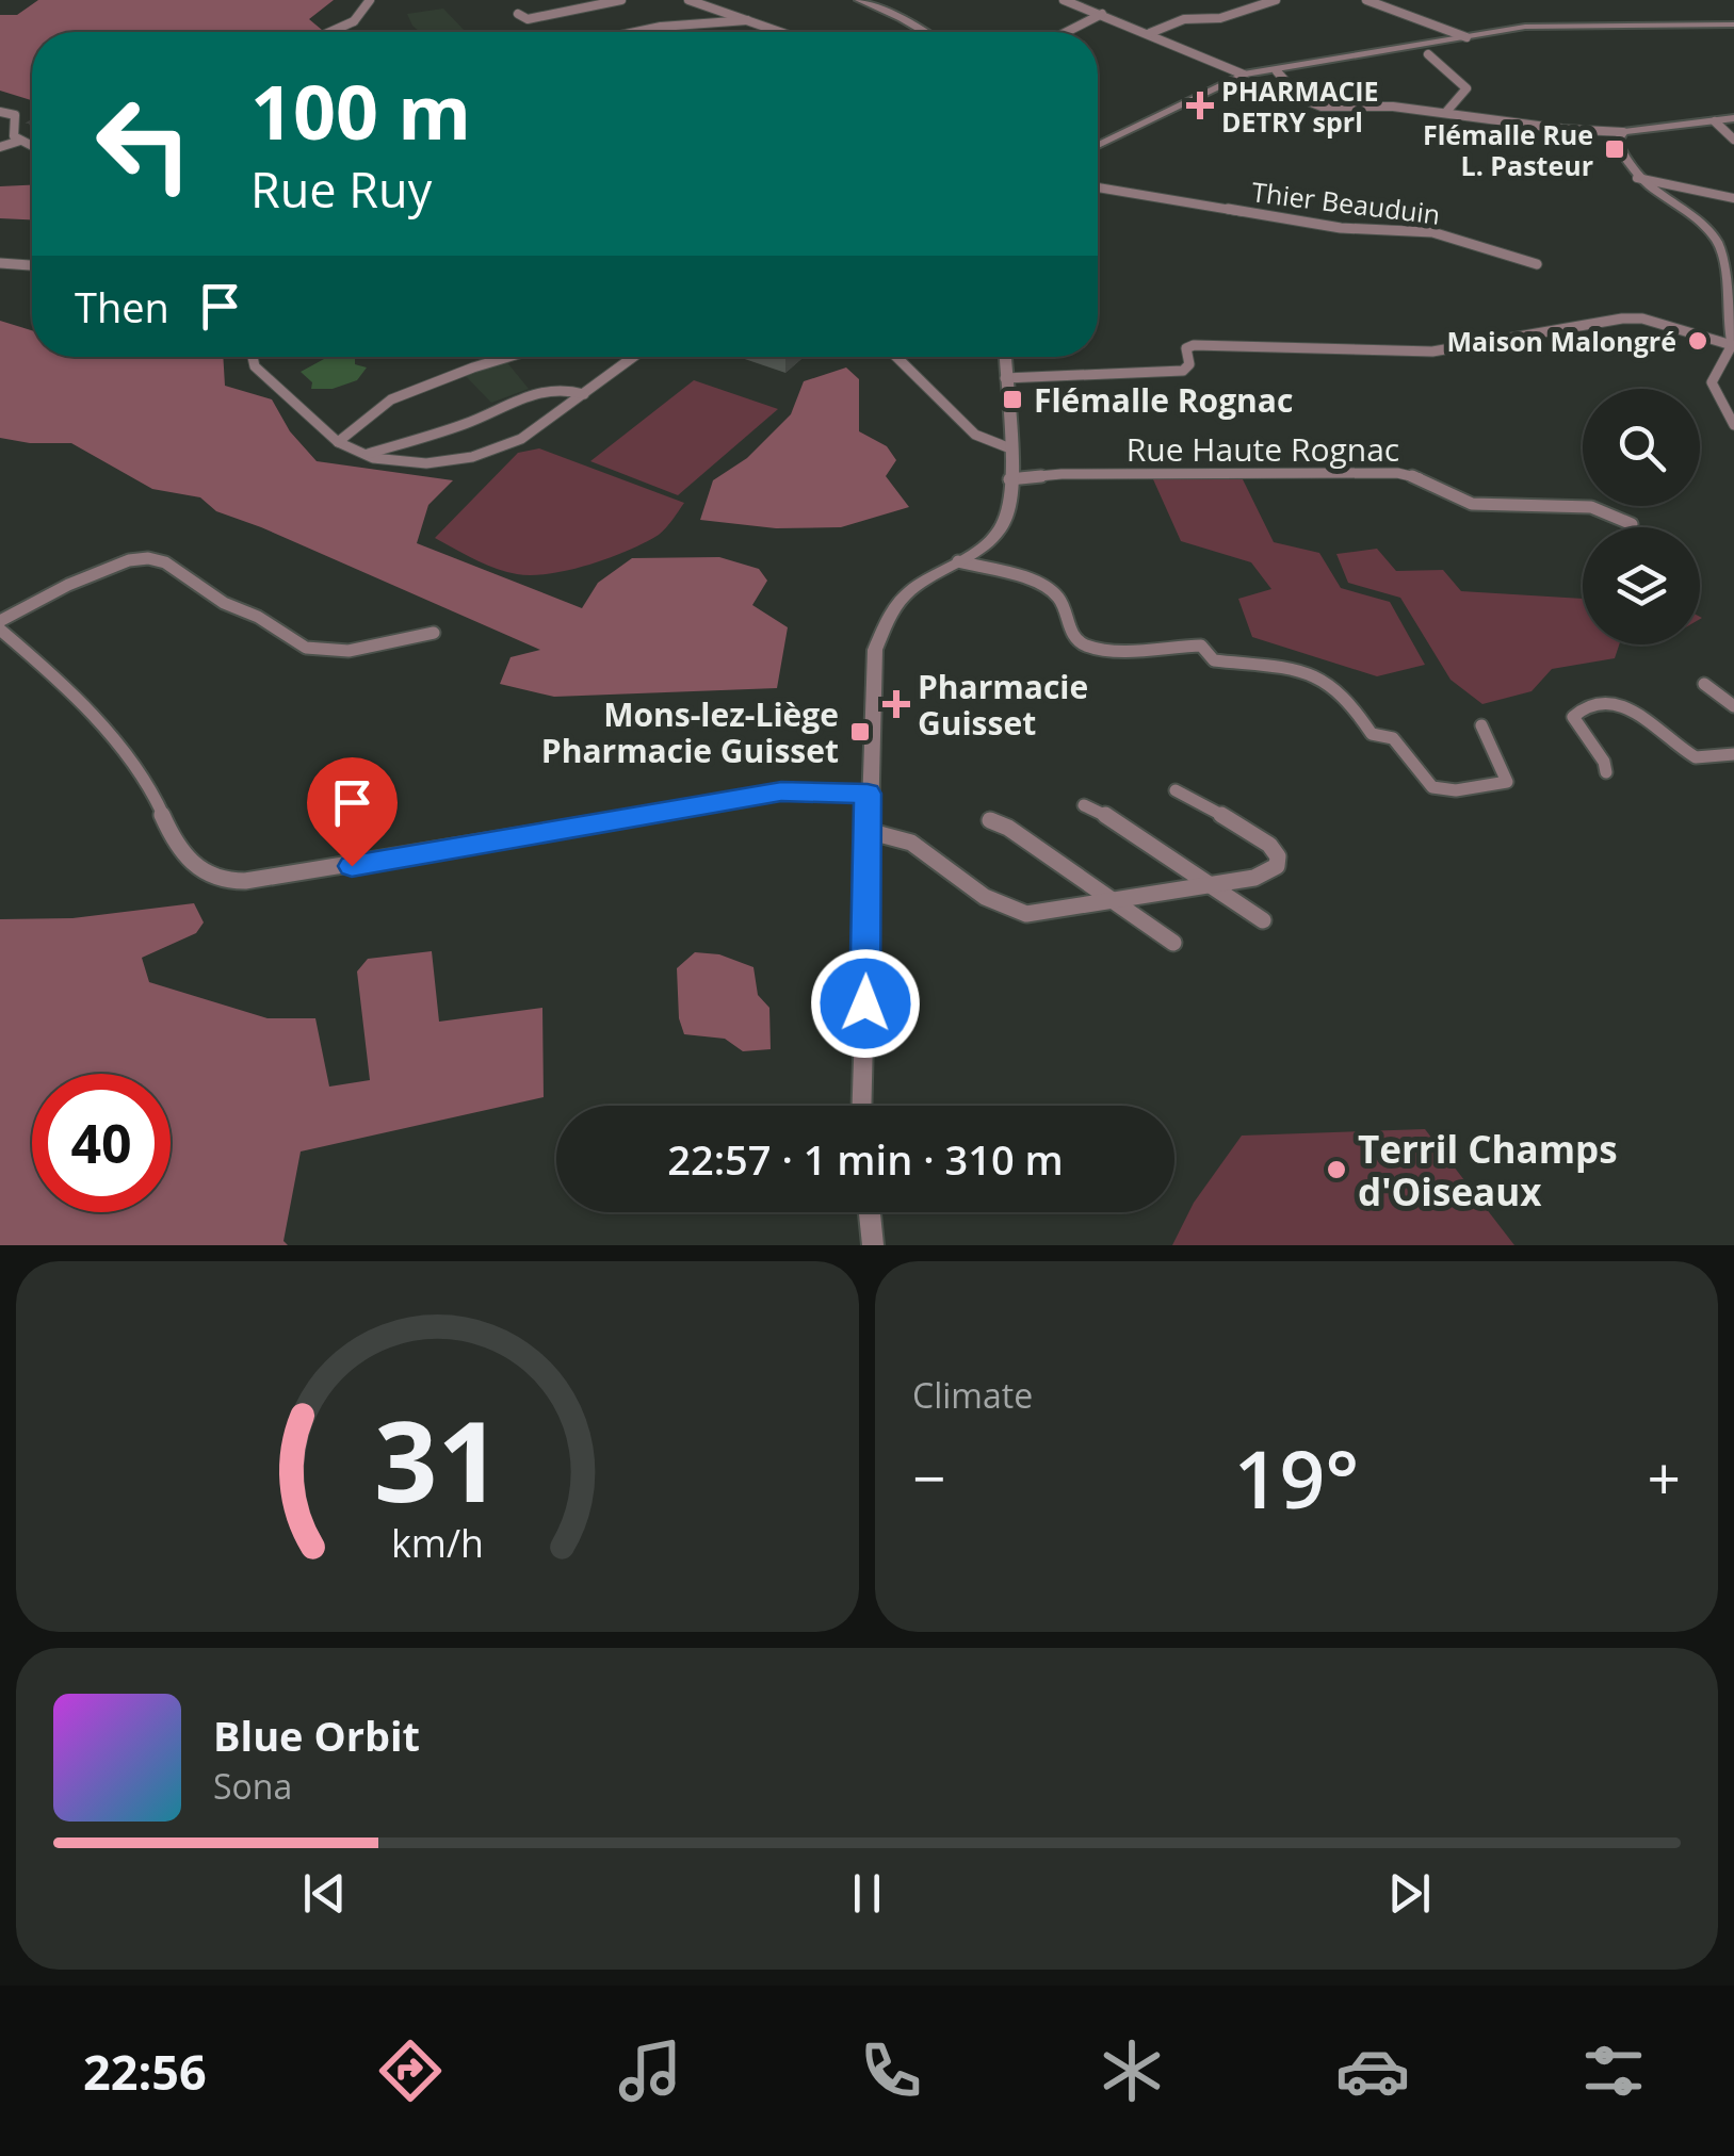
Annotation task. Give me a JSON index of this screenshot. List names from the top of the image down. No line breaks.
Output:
{"streets":{"street":["Thier Beauduin","Rue Haute Rognac"]},"places":{"health":["PHARMACIE DETRY sprl","Pharmacie Guisset"],"transit":["Flémalle Rue L. Pasteur","Flémalle Rognac","Mons-lez-Liège Pharmacie Guisset"],"other":["Maison Malongré","Terril Champs d'Oiseaux"]},"page":{"turn":["100 m","Rue Ruy"],"then":"Then","limit":"40","trip":"22:57 · 1 min · 310 m","tile":"Climate","heat":["−","19°","+"],"song":["Blue Orbit","Sona"],"tabs":"22:56","gauge":["31","km/h"]}}
